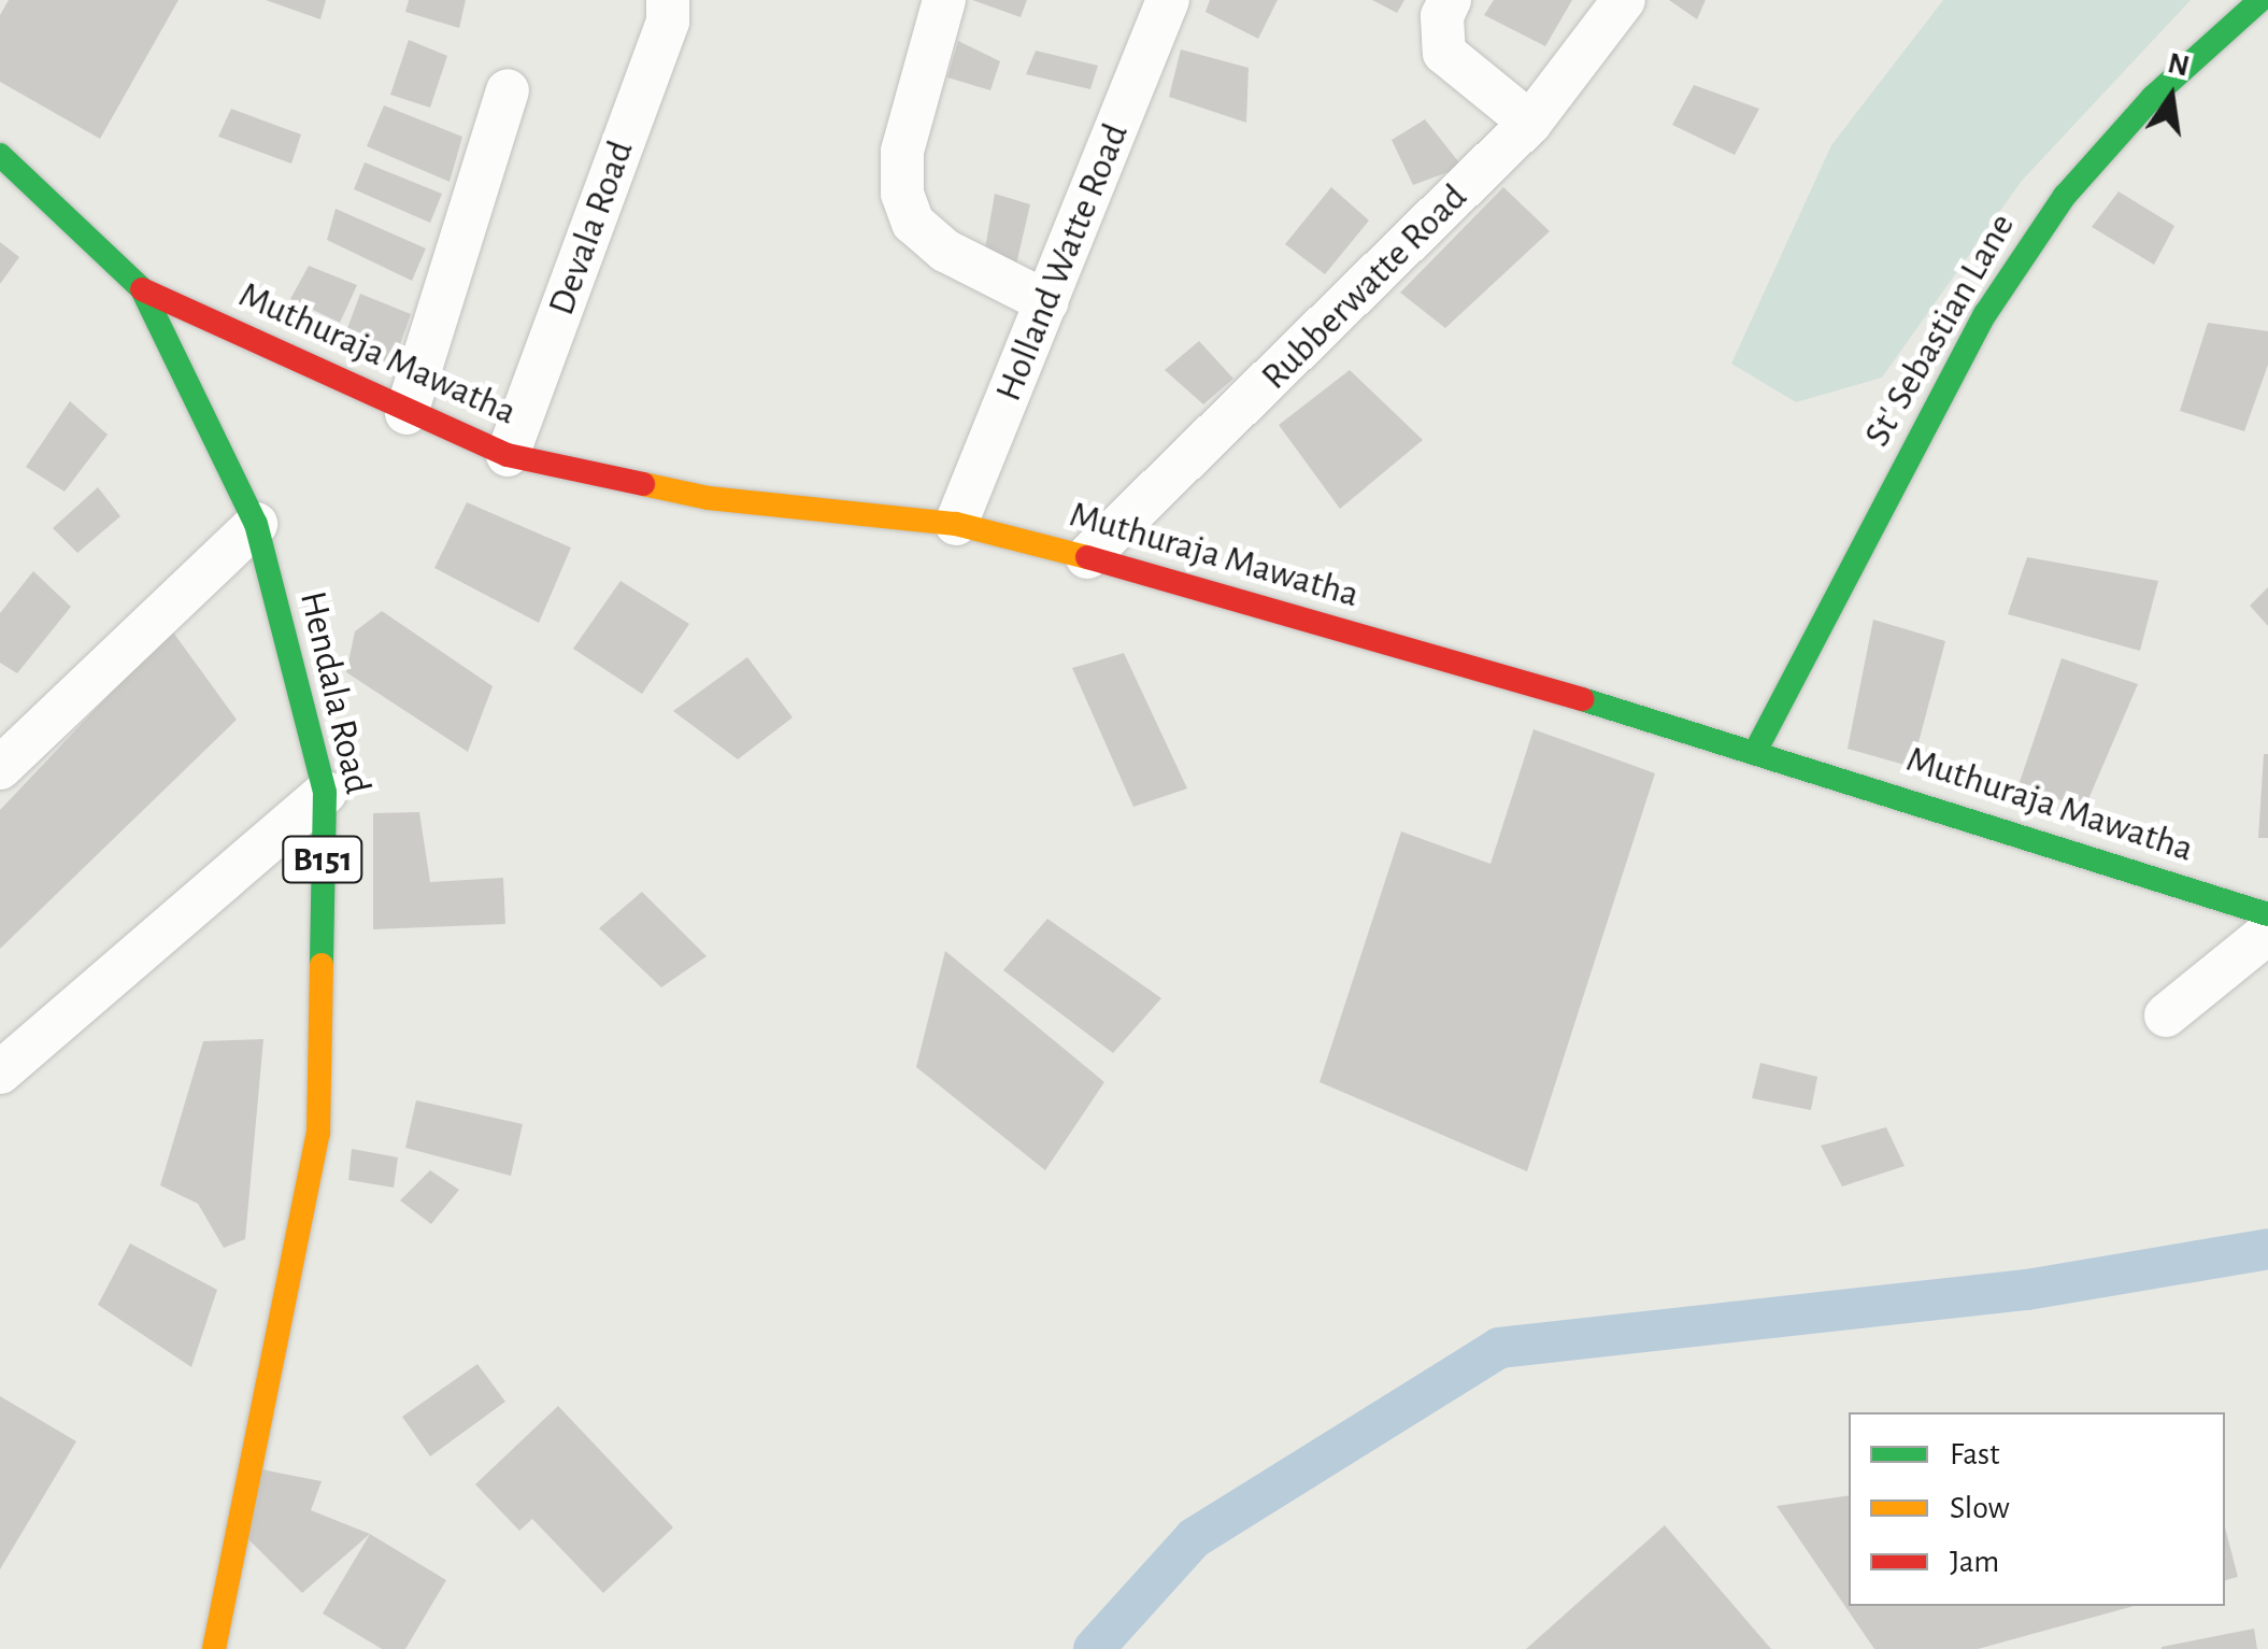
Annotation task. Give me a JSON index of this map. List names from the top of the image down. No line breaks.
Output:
{"streets":{"street":["Devala Road","Holland Watte Road","Rubberwatte Road","St' Sebastian Lane","Muthuraja Mawatha","Hendala Road","B151"]},"crossings":[["Devala Road","Muthuraja Mawatha"],["Holland Watte Road","Muthuraja Mawatha"],["Rubberwatte Road","Muthuraja Mawatha"],["St' Sebastian Lane","Muthuraja Mawatha"],["Muthuraja Mawatha","Hendala Road"]],"legend":["Fast","Slow","Jam"],"north":"top"}
